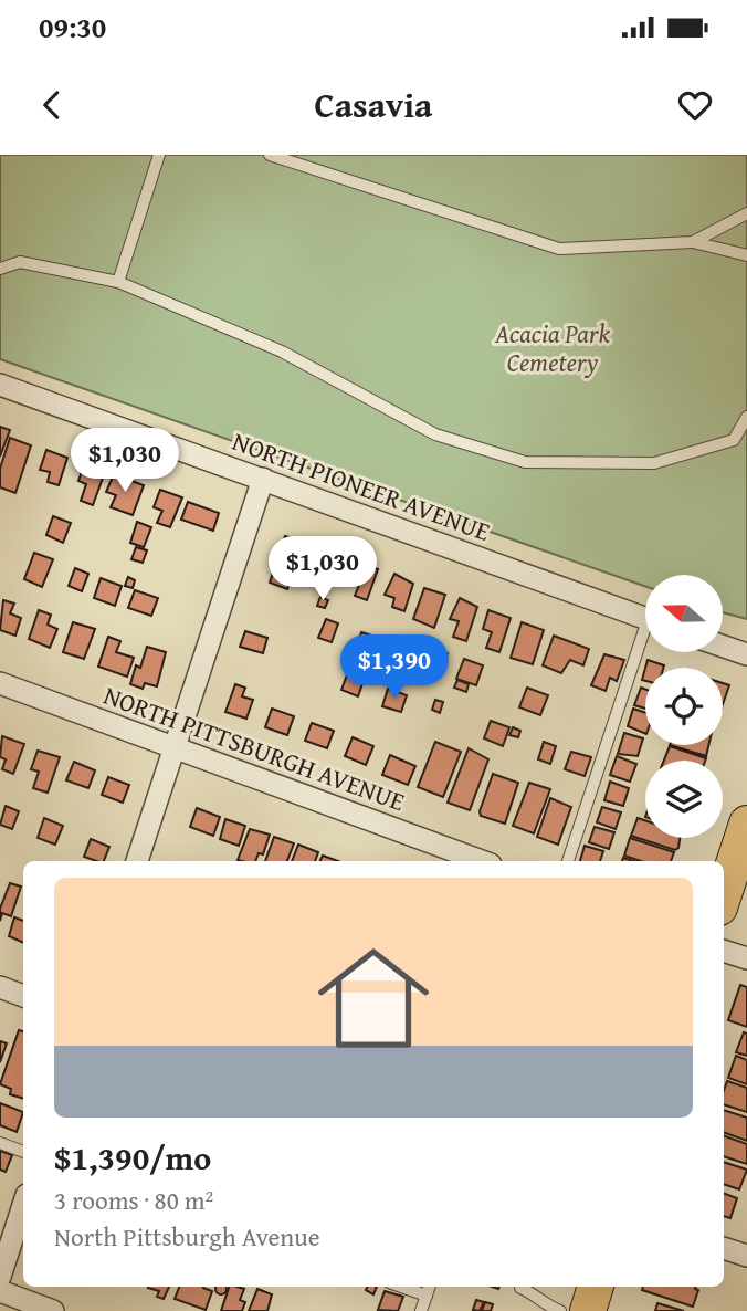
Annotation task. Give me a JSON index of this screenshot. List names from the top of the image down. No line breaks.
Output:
{"streets":{"street":["NORTH PIONEER AVENUE","NORTH PITTSBURGH AVENUE"]},"parks":["Acacia Park Cemetery"],"north":"left","page":{"status":"09:30","header":"Casavia","price":["$1,030","$1,030","$1,390"],"list":[{"name":"$1,390/mo","note":"3 rooms · 80 m² · North Pittsburgh Avenue"}]}}
